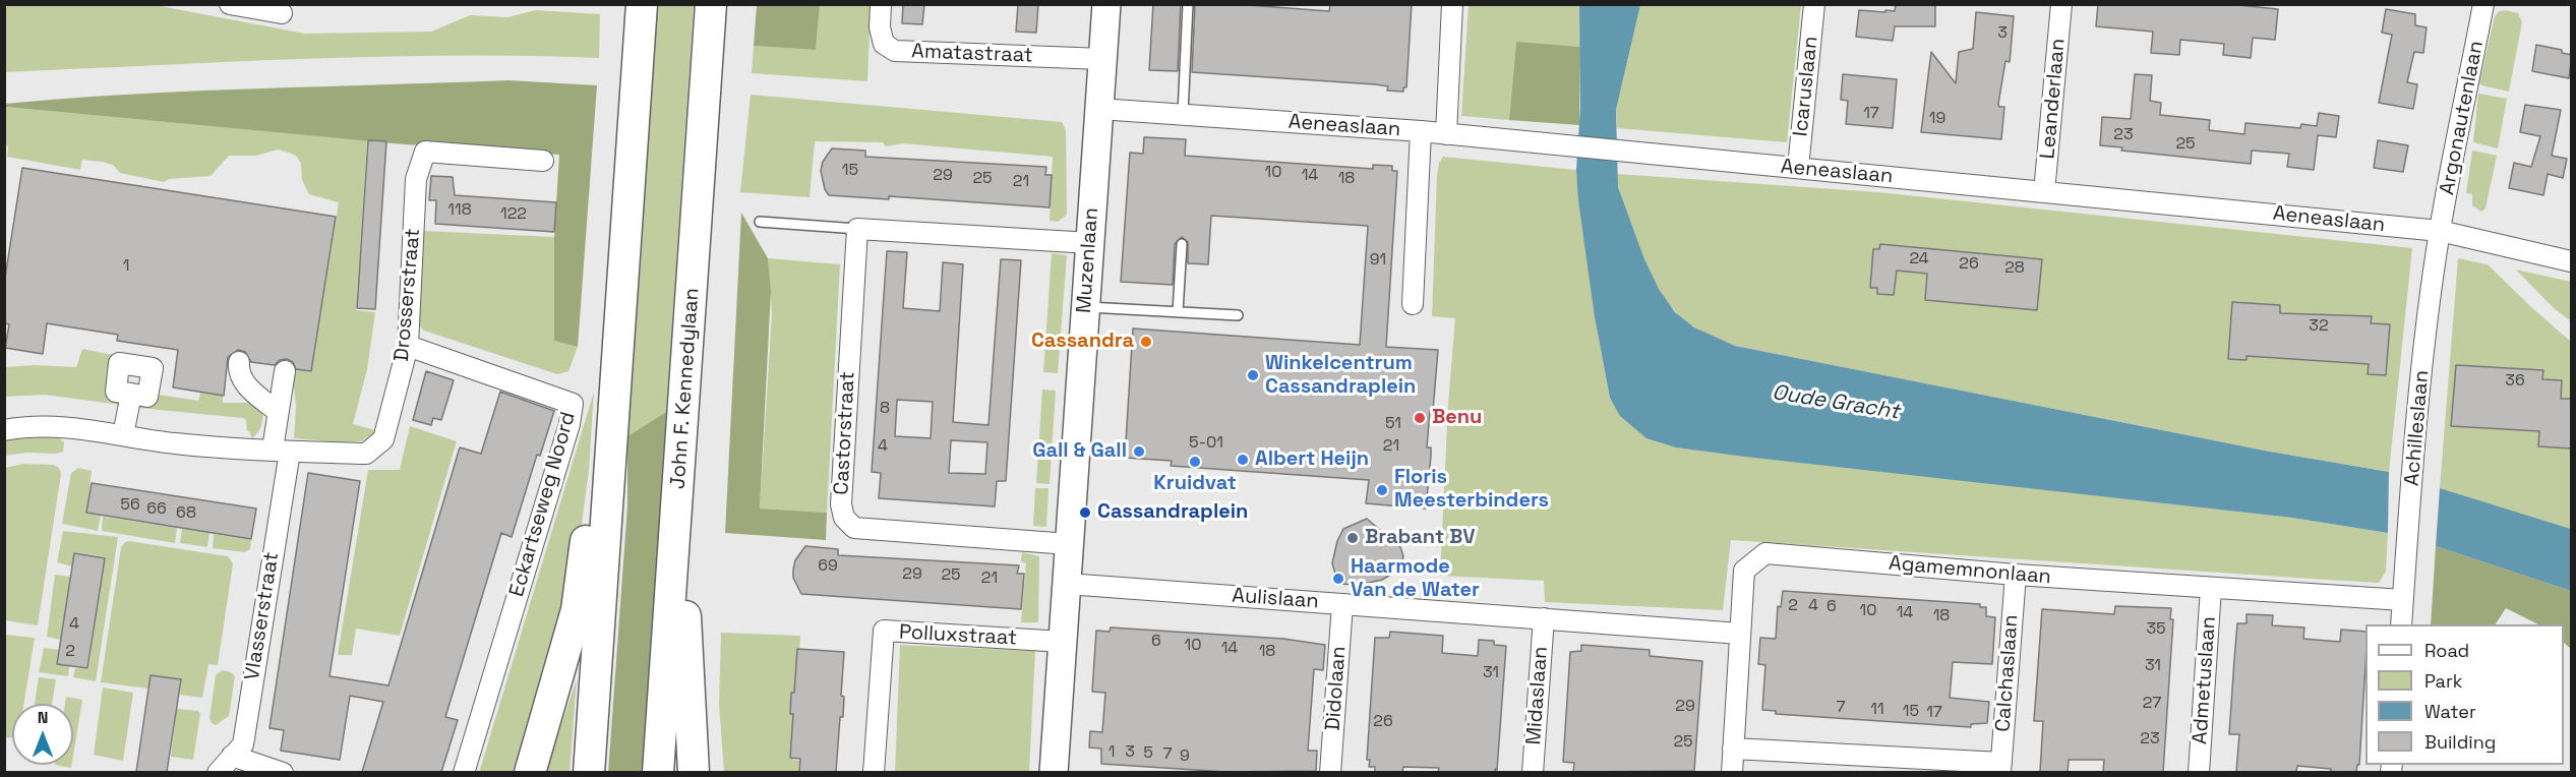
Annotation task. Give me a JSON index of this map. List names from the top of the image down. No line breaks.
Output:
{"streets":{"main road":["John F. Kennedylaan"],"street":["Amatastraat","Icaruslaan","Leanderlaan","Argonautenlaan","Aeneaslaan","Muzenlaan","Drosserstraat","Achilleslaan","Castorstraat","Eckartseweg Noord","Agamemnonlaan","Aulislaan","Vlasserstraat","Polluxstraat","Calchaslaan","Admetuslaan","Didolaan","Midaslaan"]},"crossings":[["Amatastraat","Muzenlaan"],["Icaruslaan","Aeneaslaan"],["Leanderlaan","Aeneaslaan"],["Argonautenlaan","Aeneaslaan"],["Argonautenlaan","Achilleslaan"],["Aeneaslaan","Muzenlaan"],["Aeneaslaan","Achilleslaan"],["Muzenlaan","Castorstraat"],["Muzenlaan","Aulislaan"],["Muzenlaan","Polluxstraat"],["Drosserstraat","Eckartseweg Noord"],["Drosserstraat","Vlasserstraat"],["Achilleslaan","Agamemnonlaan"],["Agamemnonlaan","Aulislaan"],["Agamemnonlaan","Calchaslaan"],["Agamemnonlaan","Admetuslaan"],["Aulislaan","Didolaan"],["Aulislaan","Midaslaan"]],"water":["Oude Gracht"],"places":["Cassandra","Winkelcentrum Cassandraplein","Benu","Gall & Gall","Albert Heijn","Kruidvat","Floris Meesterbinders","Cassandraplein","Brabant BV","Haarmode Van de Water"],"house_numbers":["3","17","19","23","25","15","10","29","14","25","18","21","118","122","24","91","26","1","28","32","36","8","51","5-01","4","21","56","66","68","69","29","25","21","2","4","6","10","14","18","4","35","6","10","14","2","18","31","31","27","29","7","11","15","17","26","23","25","1","3","5","7","9"],"legend":["Road","Park","Water","Building"],"north":"top"}
